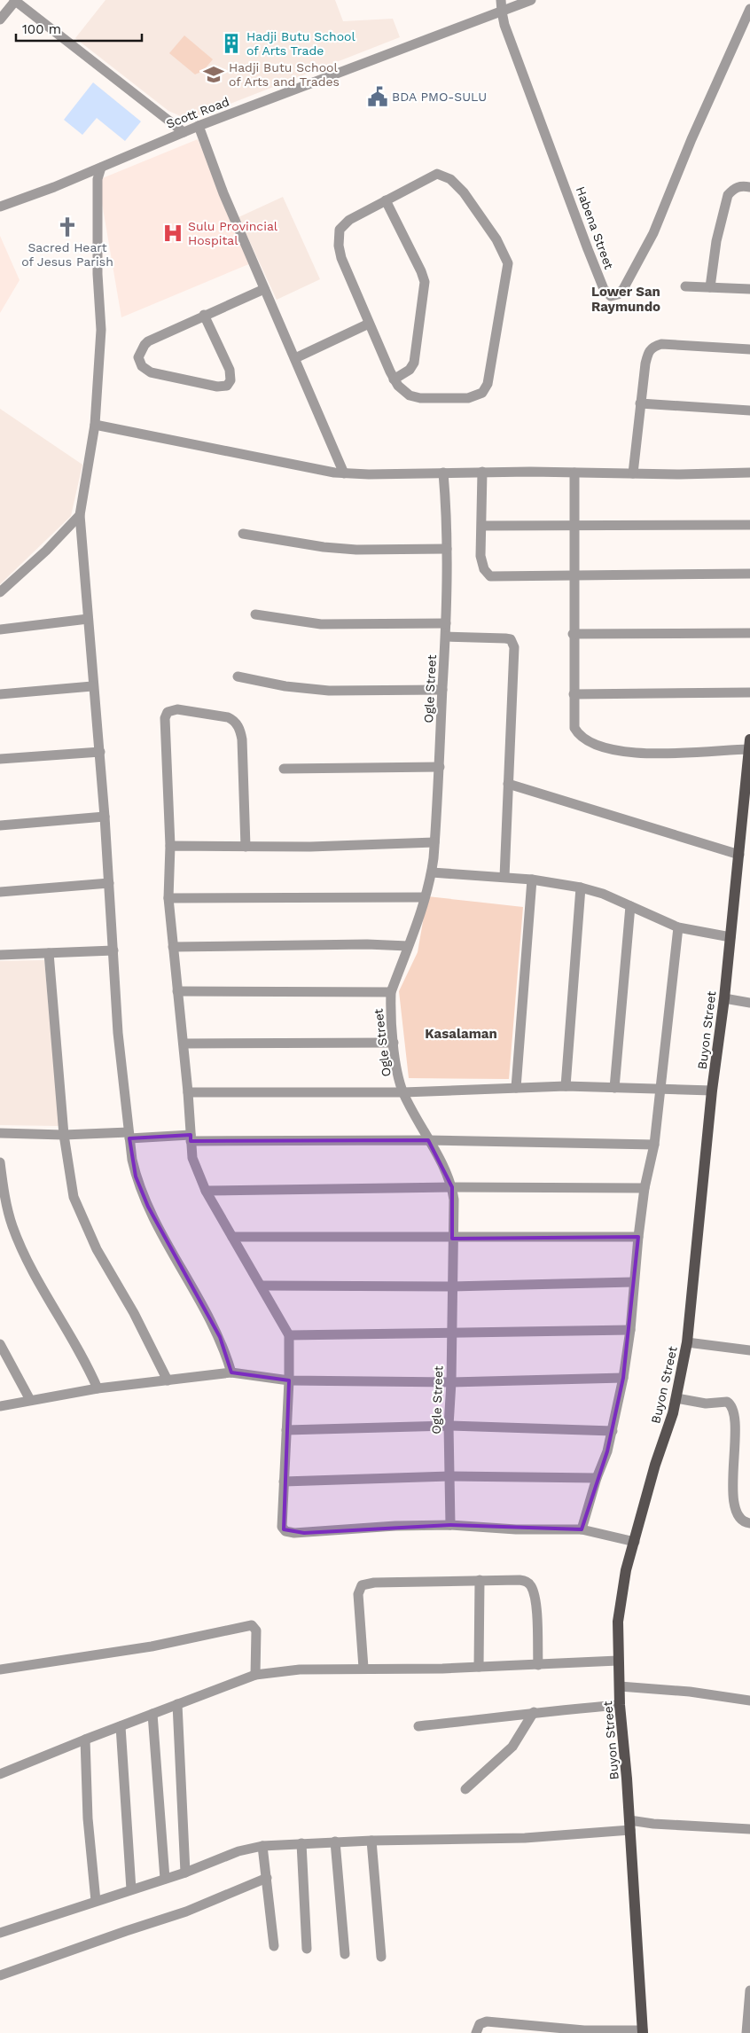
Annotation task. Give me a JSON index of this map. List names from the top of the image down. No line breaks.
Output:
{"streets":{"main road":["Buyon Street"],"street":["Scott Road","Habena Street","Ogle Street"]},"crossings":[["Scott Road","Habena Street"]],"districts":["Lower San Raymundo","Kasalaman"],"places":{"building":["Hadji Butu School of Arts Trade"],"school or university":["Hadji Butu School of Arts and Trades"],"public building":["BDA PMO-SULU"],"church":["Sacred Heart of Jesus Parish"],"hospital":["Sulu Provincial Hospital"]},"scale_bar":"100 m"}
